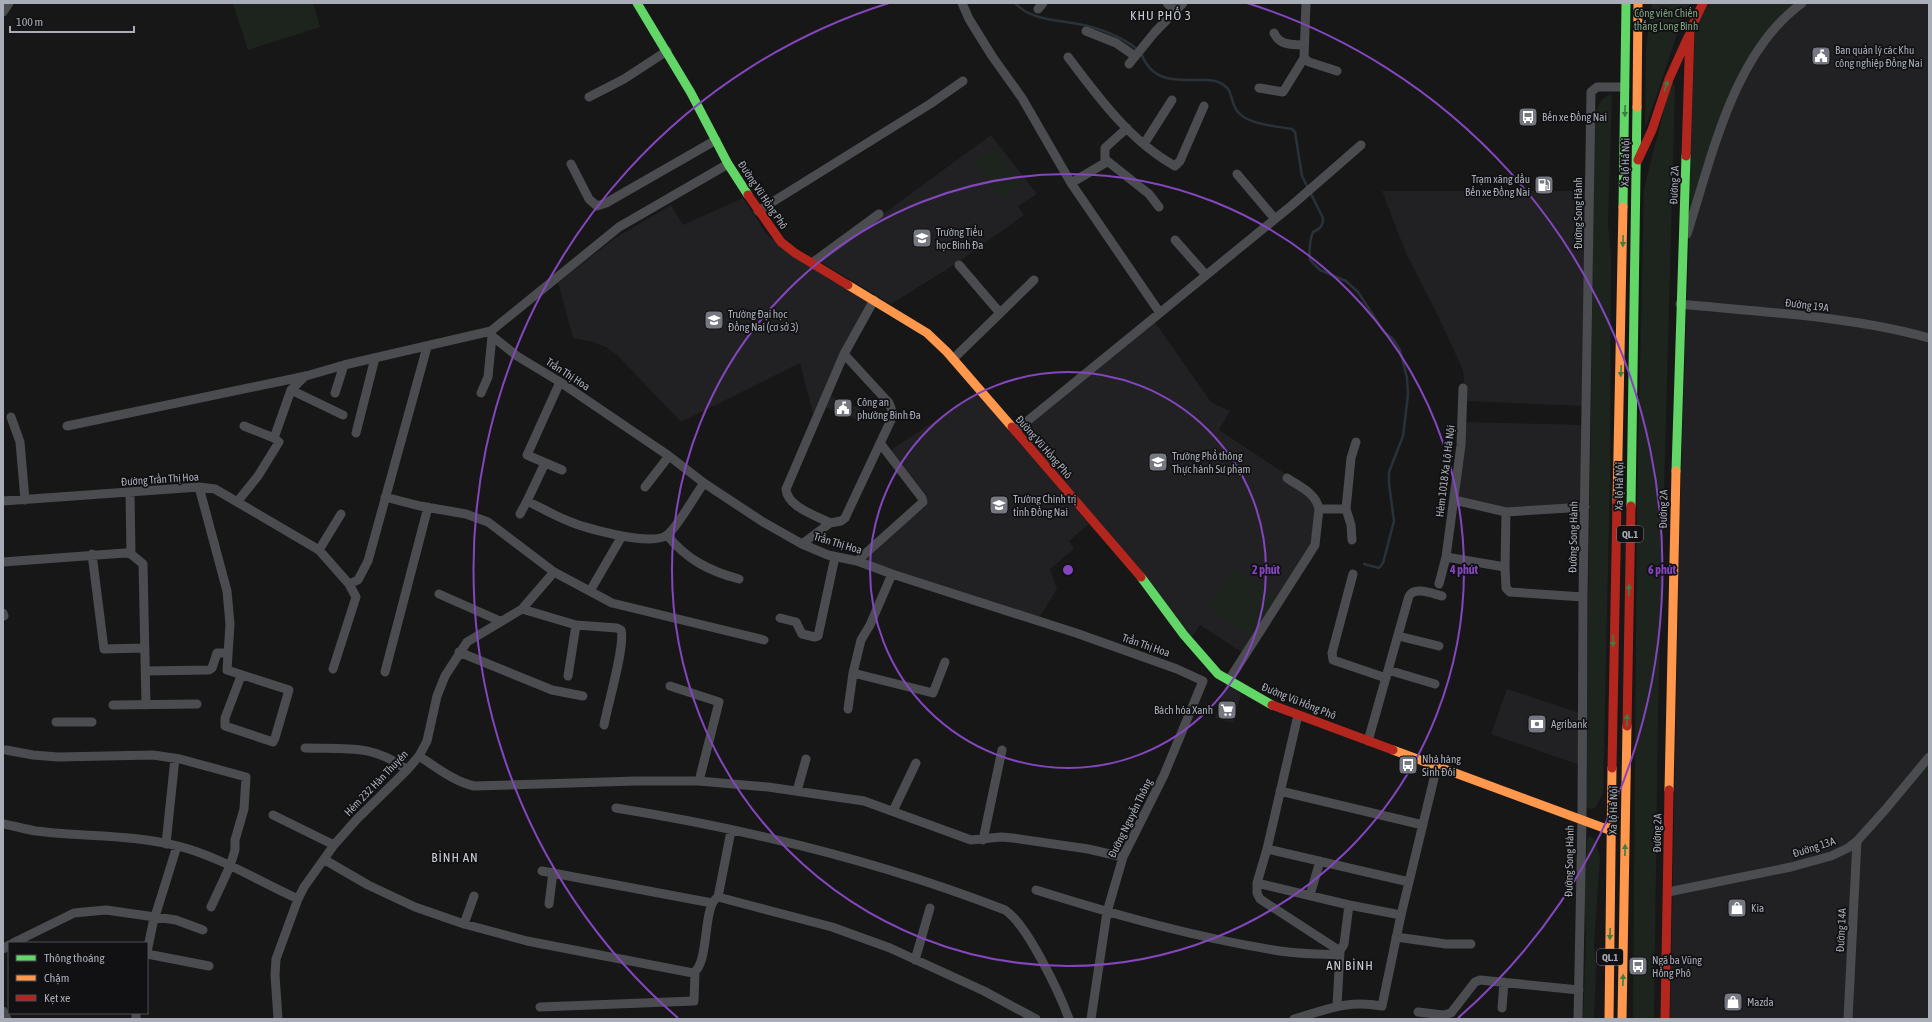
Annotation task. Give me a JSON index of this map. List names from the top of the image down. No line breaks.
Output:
{"streets":{"main road":["Xa lộ Hà Nội","Đường 2A","Đường Vũ Hồng Phô","QL.1"],"street":["Đường Song Hành","Đường 19A","Trần Thị Hoa","Hẻm 1018 Xa Lộ Hà Nội","Đường Trần Thị Hoa","Hẻm 232 Hàn Thuyên","Đường Nguyễn Thông","Đường 13A","Đường 14A"]},"crossings":[["Xa lộ Hà Nội","Đường Vũ Hồng Phô"],["Xa lộ Hà Nội","Đường Song Hành"],["Xa lộ Hà Nội","QL.1"],["Đường 2A","Đường 19A"],["Đường 2A","Đường 13A"],["Đường Vũ Hồng Phô","Đường Song Hành"],["Trần Thị Hoa","Đường Nguyễn Thông"],["Đường 13A","Đường 14A"]],"districts":["KHU PHỐ 3","BÌNH AN","AN BÌNH"],"parks":["Công viên Chiến thắng Long Bình"],"places":{"public building":["Ban quản lý các Khu công nghiệp Đồng Nai","Công an phường Bình Đa"],"bus stop":["Bến xe Đồng Nai","Nhà hàng Sinh Đôi","Ngã ba Vũng Hồng Phô"],"fuel station":["Trạm xăng dầu Bến xe Đồng Nai"],"school or university":["Trường Tiểu học Bình Đa","Trường Đại học Đồng Nai (cơ sở 3)","Trường Phổ thông Thực hành Sư phạm","Trường Chính trị tỉnh Đồng Nai"],"supermarket":["Bách hóa Xanh"],"bank":["Agribank"],"shop":["Kia","Mazda"]},"legend":["Thông thoáng","Chậm","Kẹt xe"],"scale_bar":"100 m","rings":["2 phút","4 phút","6 phút"]}
